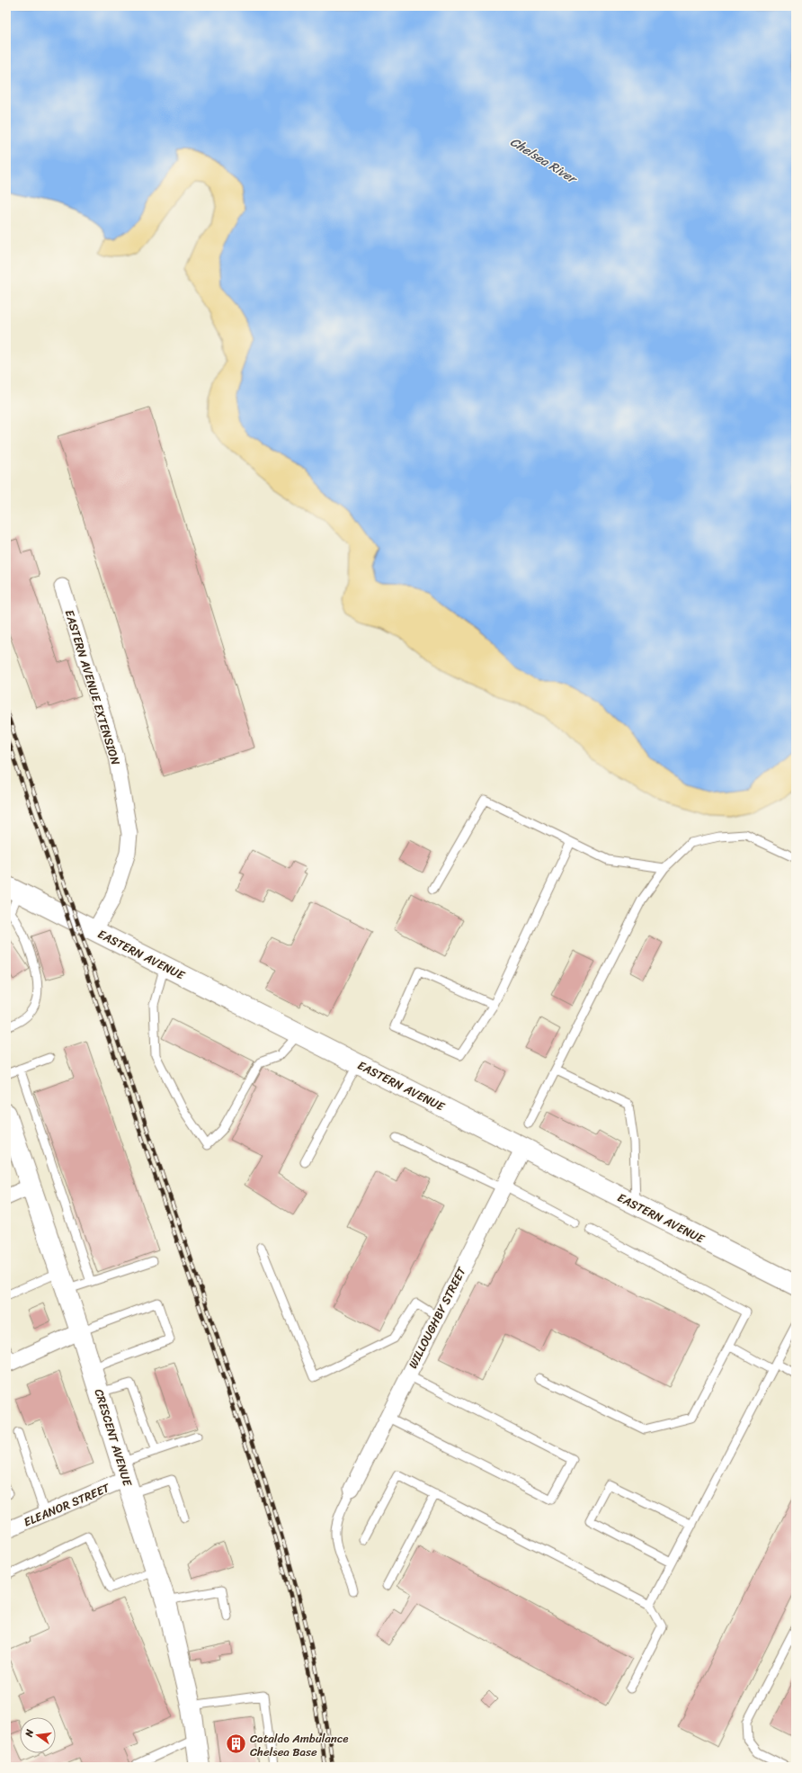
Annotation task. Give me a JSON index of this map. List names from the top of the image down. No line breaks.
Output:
{"streets":{"main road":["EASTERN AVENUE","CRESCENT AVENUE"],"street":["EASTERN AVENUE EXTENSION","WILLOUGHBY STREET","ELEANOR STREET"]},"crossings":[["EASTERN AVENUE EXTENSION","EASTERN AVENUE"],["EASTERN AVENUE","WILLOUGHBY STREET"],["CRESCENT AVENUE","ELEANOR STREET"]],"water":["Chelsea River"],"places":{"building":["Cataldo Ambulance Chelsea Base"]},"north":"left"}
